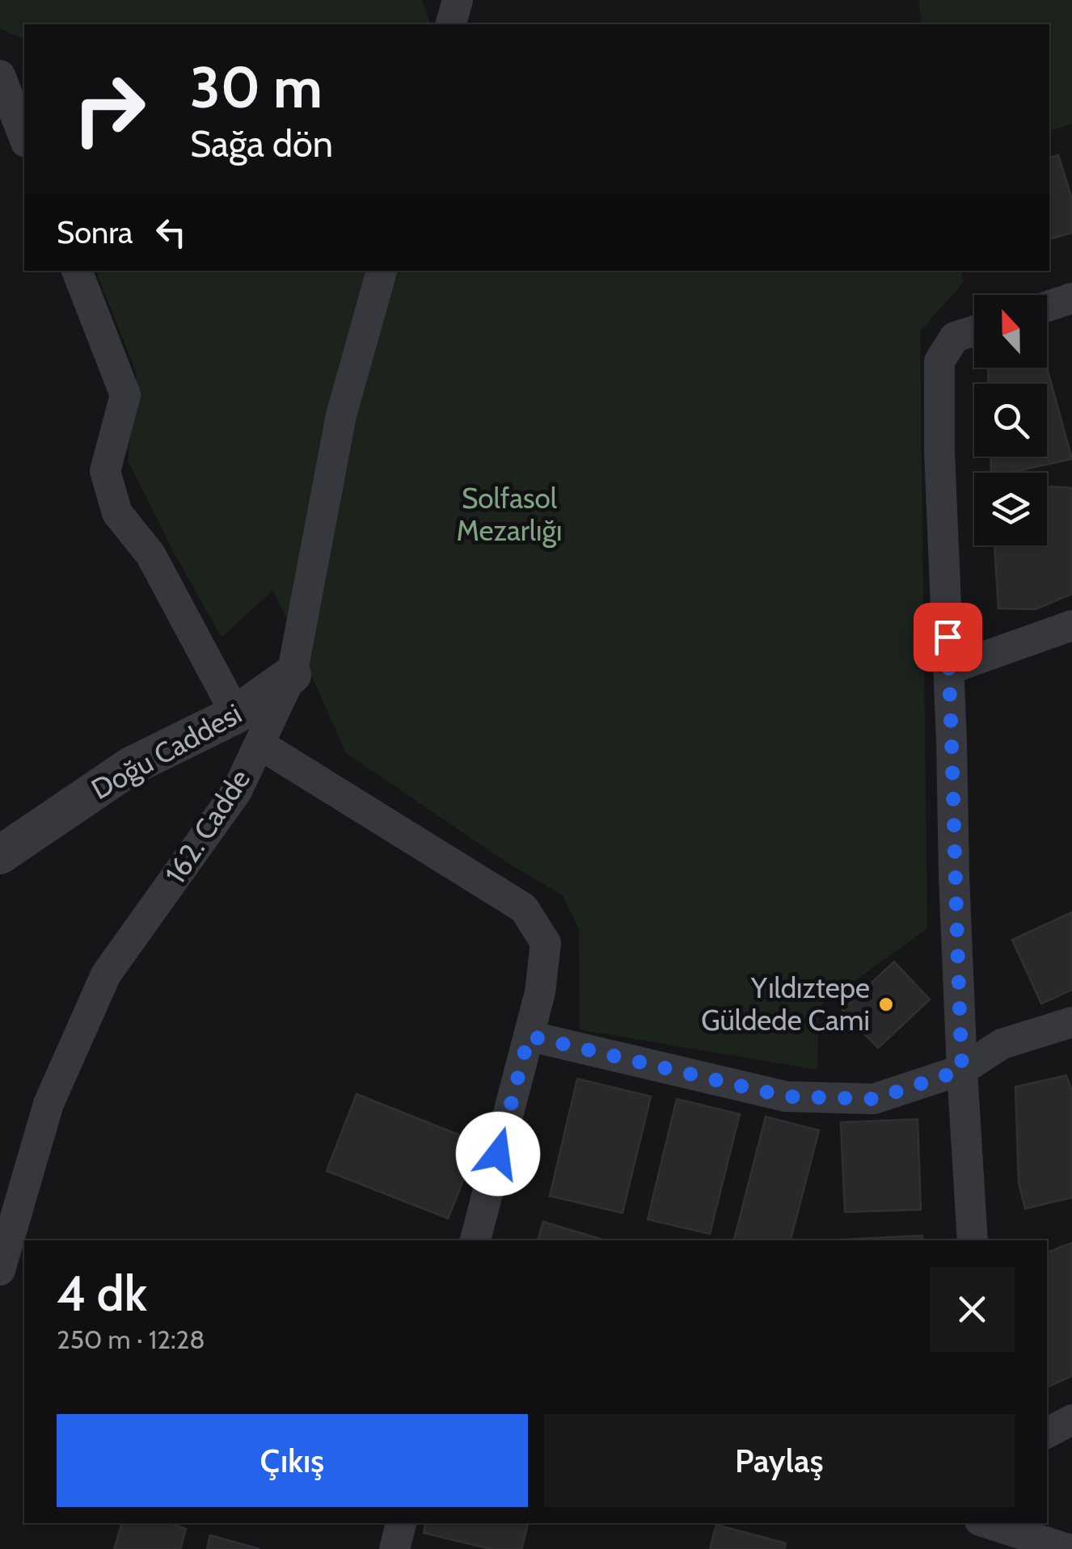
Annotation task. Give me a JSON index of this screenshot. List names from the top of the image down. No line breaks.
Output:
{"streets":{"street":["Doğu Caddesi","162. Cadde"]},"crossings":[["Doğu Caddesi","162. Cadde"]],"parks":["Solfasol Mezarlığı"],"places":["Yıldıztepe Güldede Cami"],"north":"top","page":{"turn":["30 m","Sağa dön"],"then":"Sonra","heading":["4 dk","250 m · 12:28"],"buttons":["Çıkış","Paylaş"]}}
